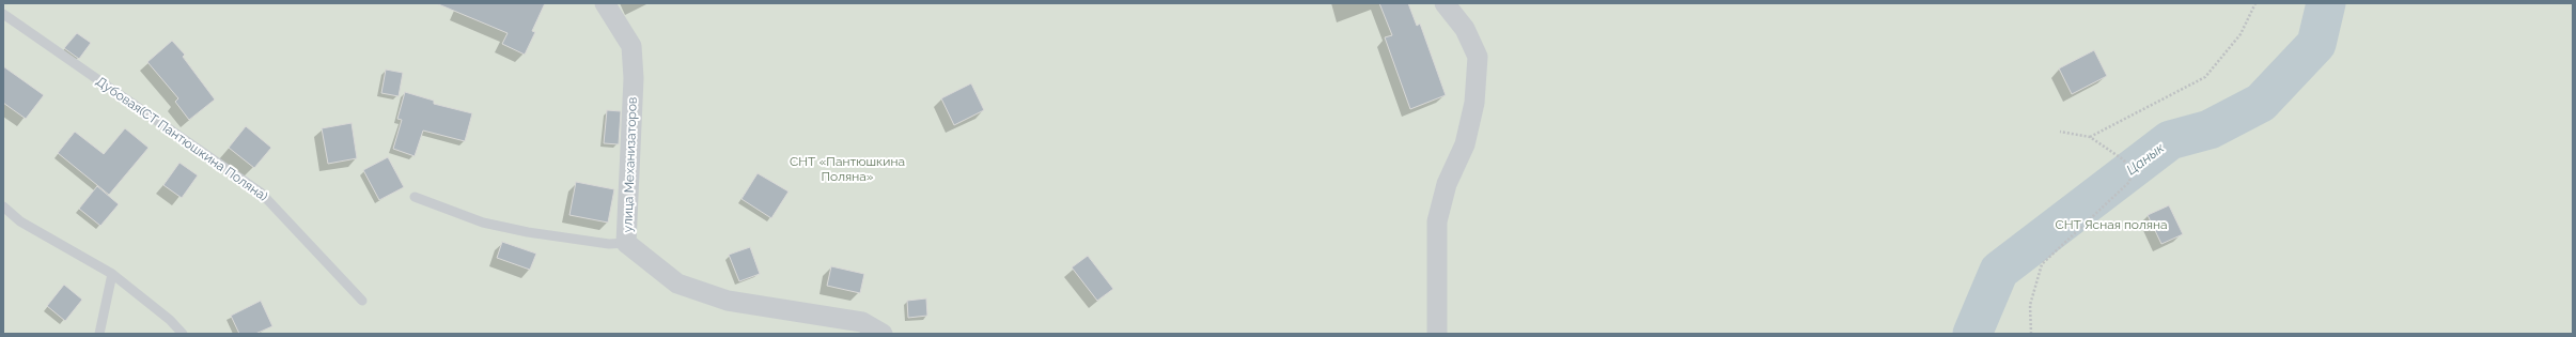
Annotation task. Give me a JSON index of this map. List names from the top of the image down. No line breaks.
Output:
{"streets":{"street":["улица Механизаторов"],"lane":["Дубовая(СТ Пантюшкина Поляна)"]},"water":["Цанык"],"parks":["СНТ «Пантюшкина Поляна»","СНТ Ясная поляна"]}
